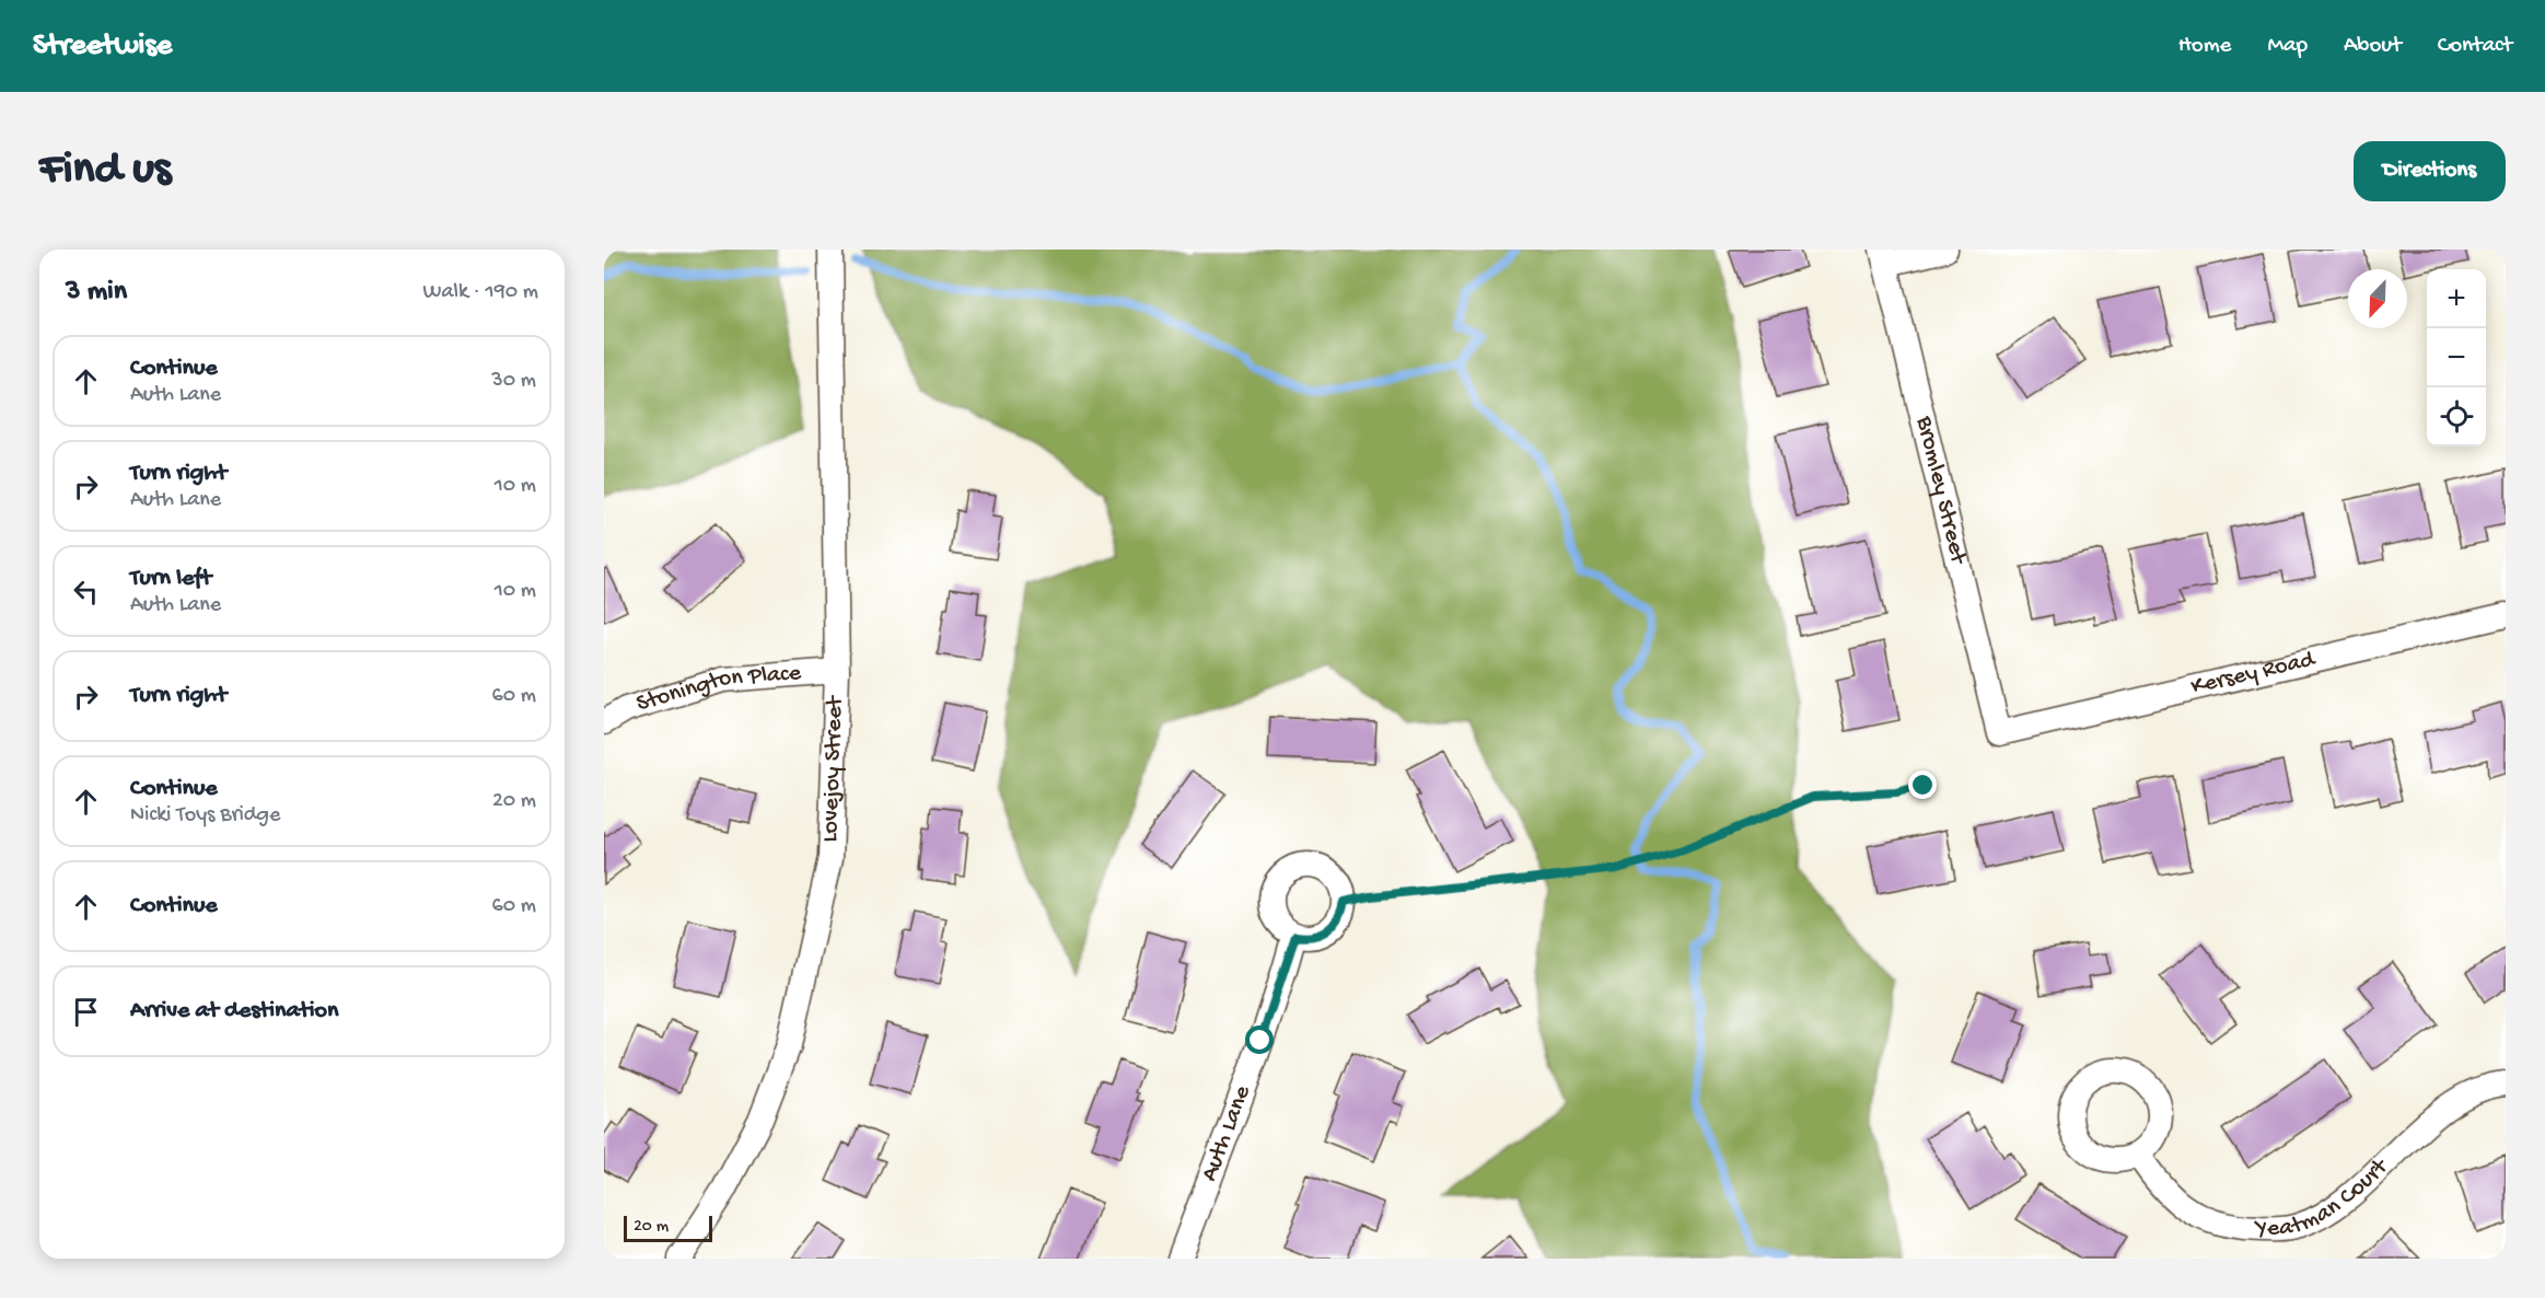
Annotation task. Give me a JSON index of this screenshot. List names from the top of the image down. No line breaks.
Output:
{"streets":{"street":["Bromley Street","Kersey Road","Stonington Place","Lovejoy Street","Auth Lane","Yeatman Court"]},"crossings":[["Bromley Street","Kersey Road"],["Stonington Place","Lovejoy Street"]],"scale_bar":"20 m","north":"bottom left","page":{"header":"Streetwise","nav":["Home","Map","About","Contact"],"buttons":"Directions","title":"Find us","heading":["3 min","Walk · 190 m"],"map_buttons":["+","−"],"list":[["Continue","Auth Lane","30 m"],["Turn right","Auth Lane","10 m"],["Turn left","Auth Lane","10 m"],["Turn right","60 m"],["Continue","Nicki Toys Bridge","20 m"],["Continue","60 m"],"Arrive at destination"],"scale":"20 m"}}
